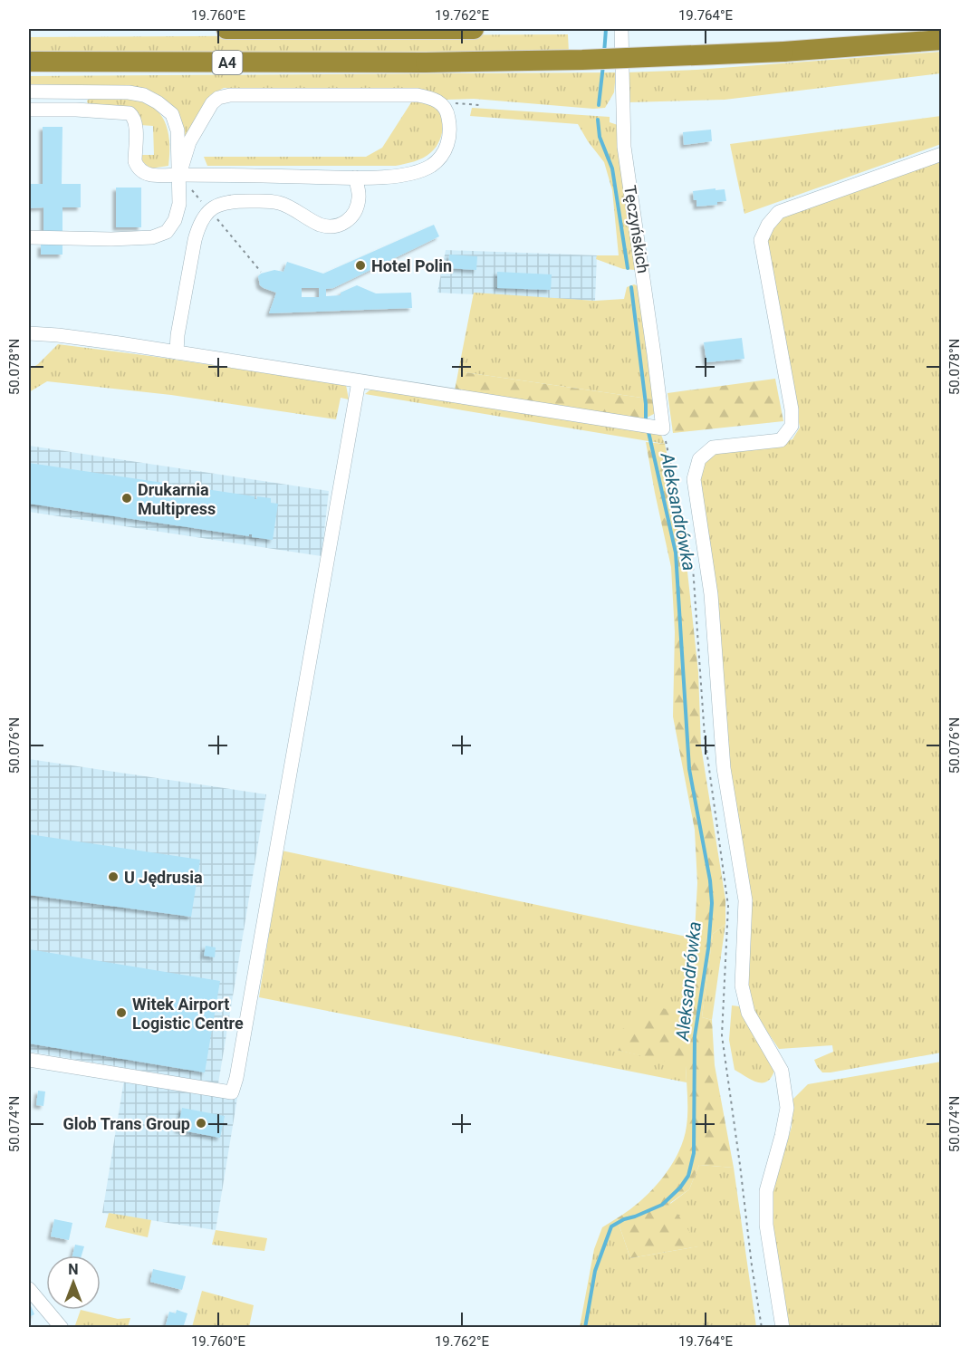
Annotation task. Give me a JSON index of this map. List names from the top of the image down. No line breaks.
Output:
{"streets":{"highway":["A4"],"street":["Tęczyńskich"]},"water":["Aleksandrówka"],"places":["Hotel Polin","Drukarnia Multipress","U Jędrusia","Witek Airport Logistic Centre","Glob Trans Group"],"north":"top","coordinates":["19.760°E","19.762°E","19.764°E","50.078°N","50.076°N","50.074°N"]}
